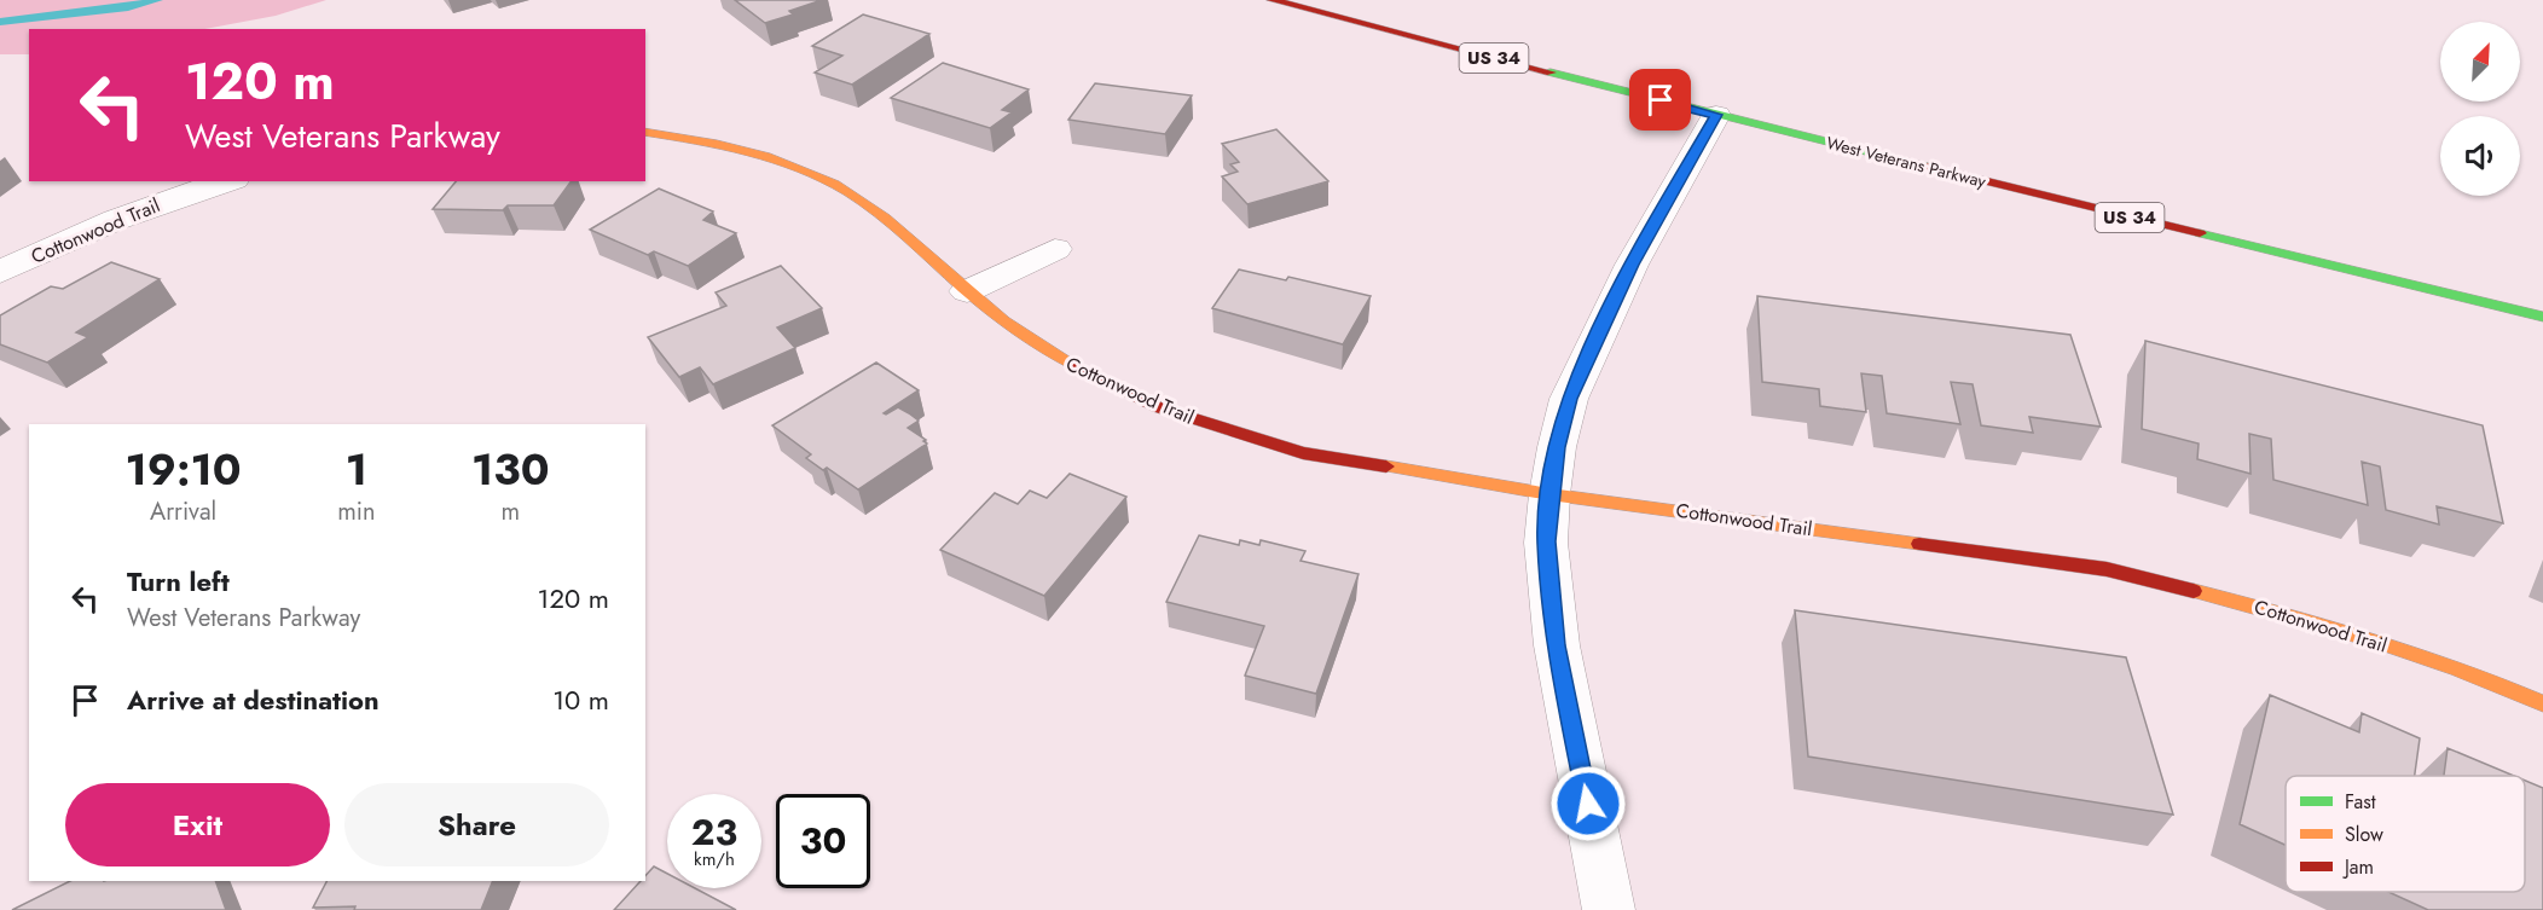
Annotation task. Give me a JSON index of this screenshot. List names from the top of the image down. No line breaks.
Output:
{"streets":{"street":["US 34","West Veterans Parkway","Cottonwood Trail"]},"legend":["Fast","Slow","Jam"],"north":"top right","page":{"turn":["120 m","West Veterans Parkway"],"eta":["19:10","Arrival","1","min","130","m"],"list":[{"name":"Turn left","note":"West Veterans Parkway","value":"120 m"},{"name":"Arrive at destination","value":"10 m"}],"buttons":["Exit","Share"],"speed":"23 km/h","limit":"30"}}
